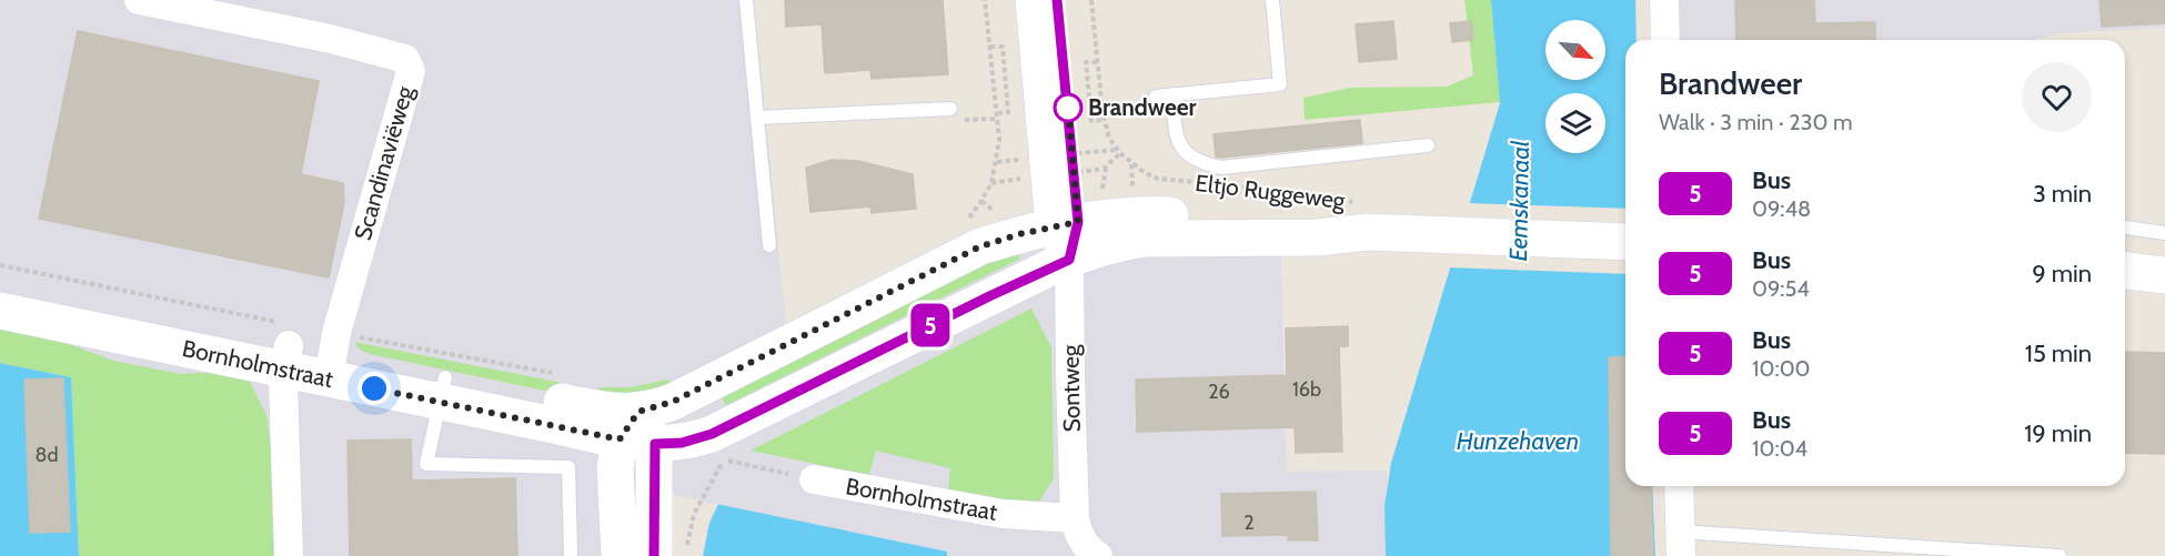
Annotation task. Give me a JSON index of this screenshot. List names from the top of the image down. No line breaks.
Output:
{"streets":{"street":["Scandinaviëweg","Eltjo Ruggeweg","Bornholmstraat","Sontweg"]},"crossings":[["Scandinaviëweg","Bornholmstraat"],["Eltjo Ruggeweg","Bornholmstraat"],["Eltjo Ruggeweg","Sontweg"],["Bornholmstraat","Sontweg"]],"water":["Eemskanaal","Hunzehaven"],"places":["Brandweer"],"lines":["bus line 5"],"house_numbers":["16b","26","8d","2"],"north":"bottom right","page":{"on_map":"5","heading":["Brandweer","Walk · 3 min · 230 m"],"list":[{"mark":"5","name":"Bus","note":"09:48","value":"3 min"},{"mark":"5","name":"Bus","note":"09:54","value":"9 min"},{"mark":"5","name":"Bus","note":"10:00","value":"15 min"},{"mark":"5","name":"Bus","note":"10:04","value":"19 min"}]}}
